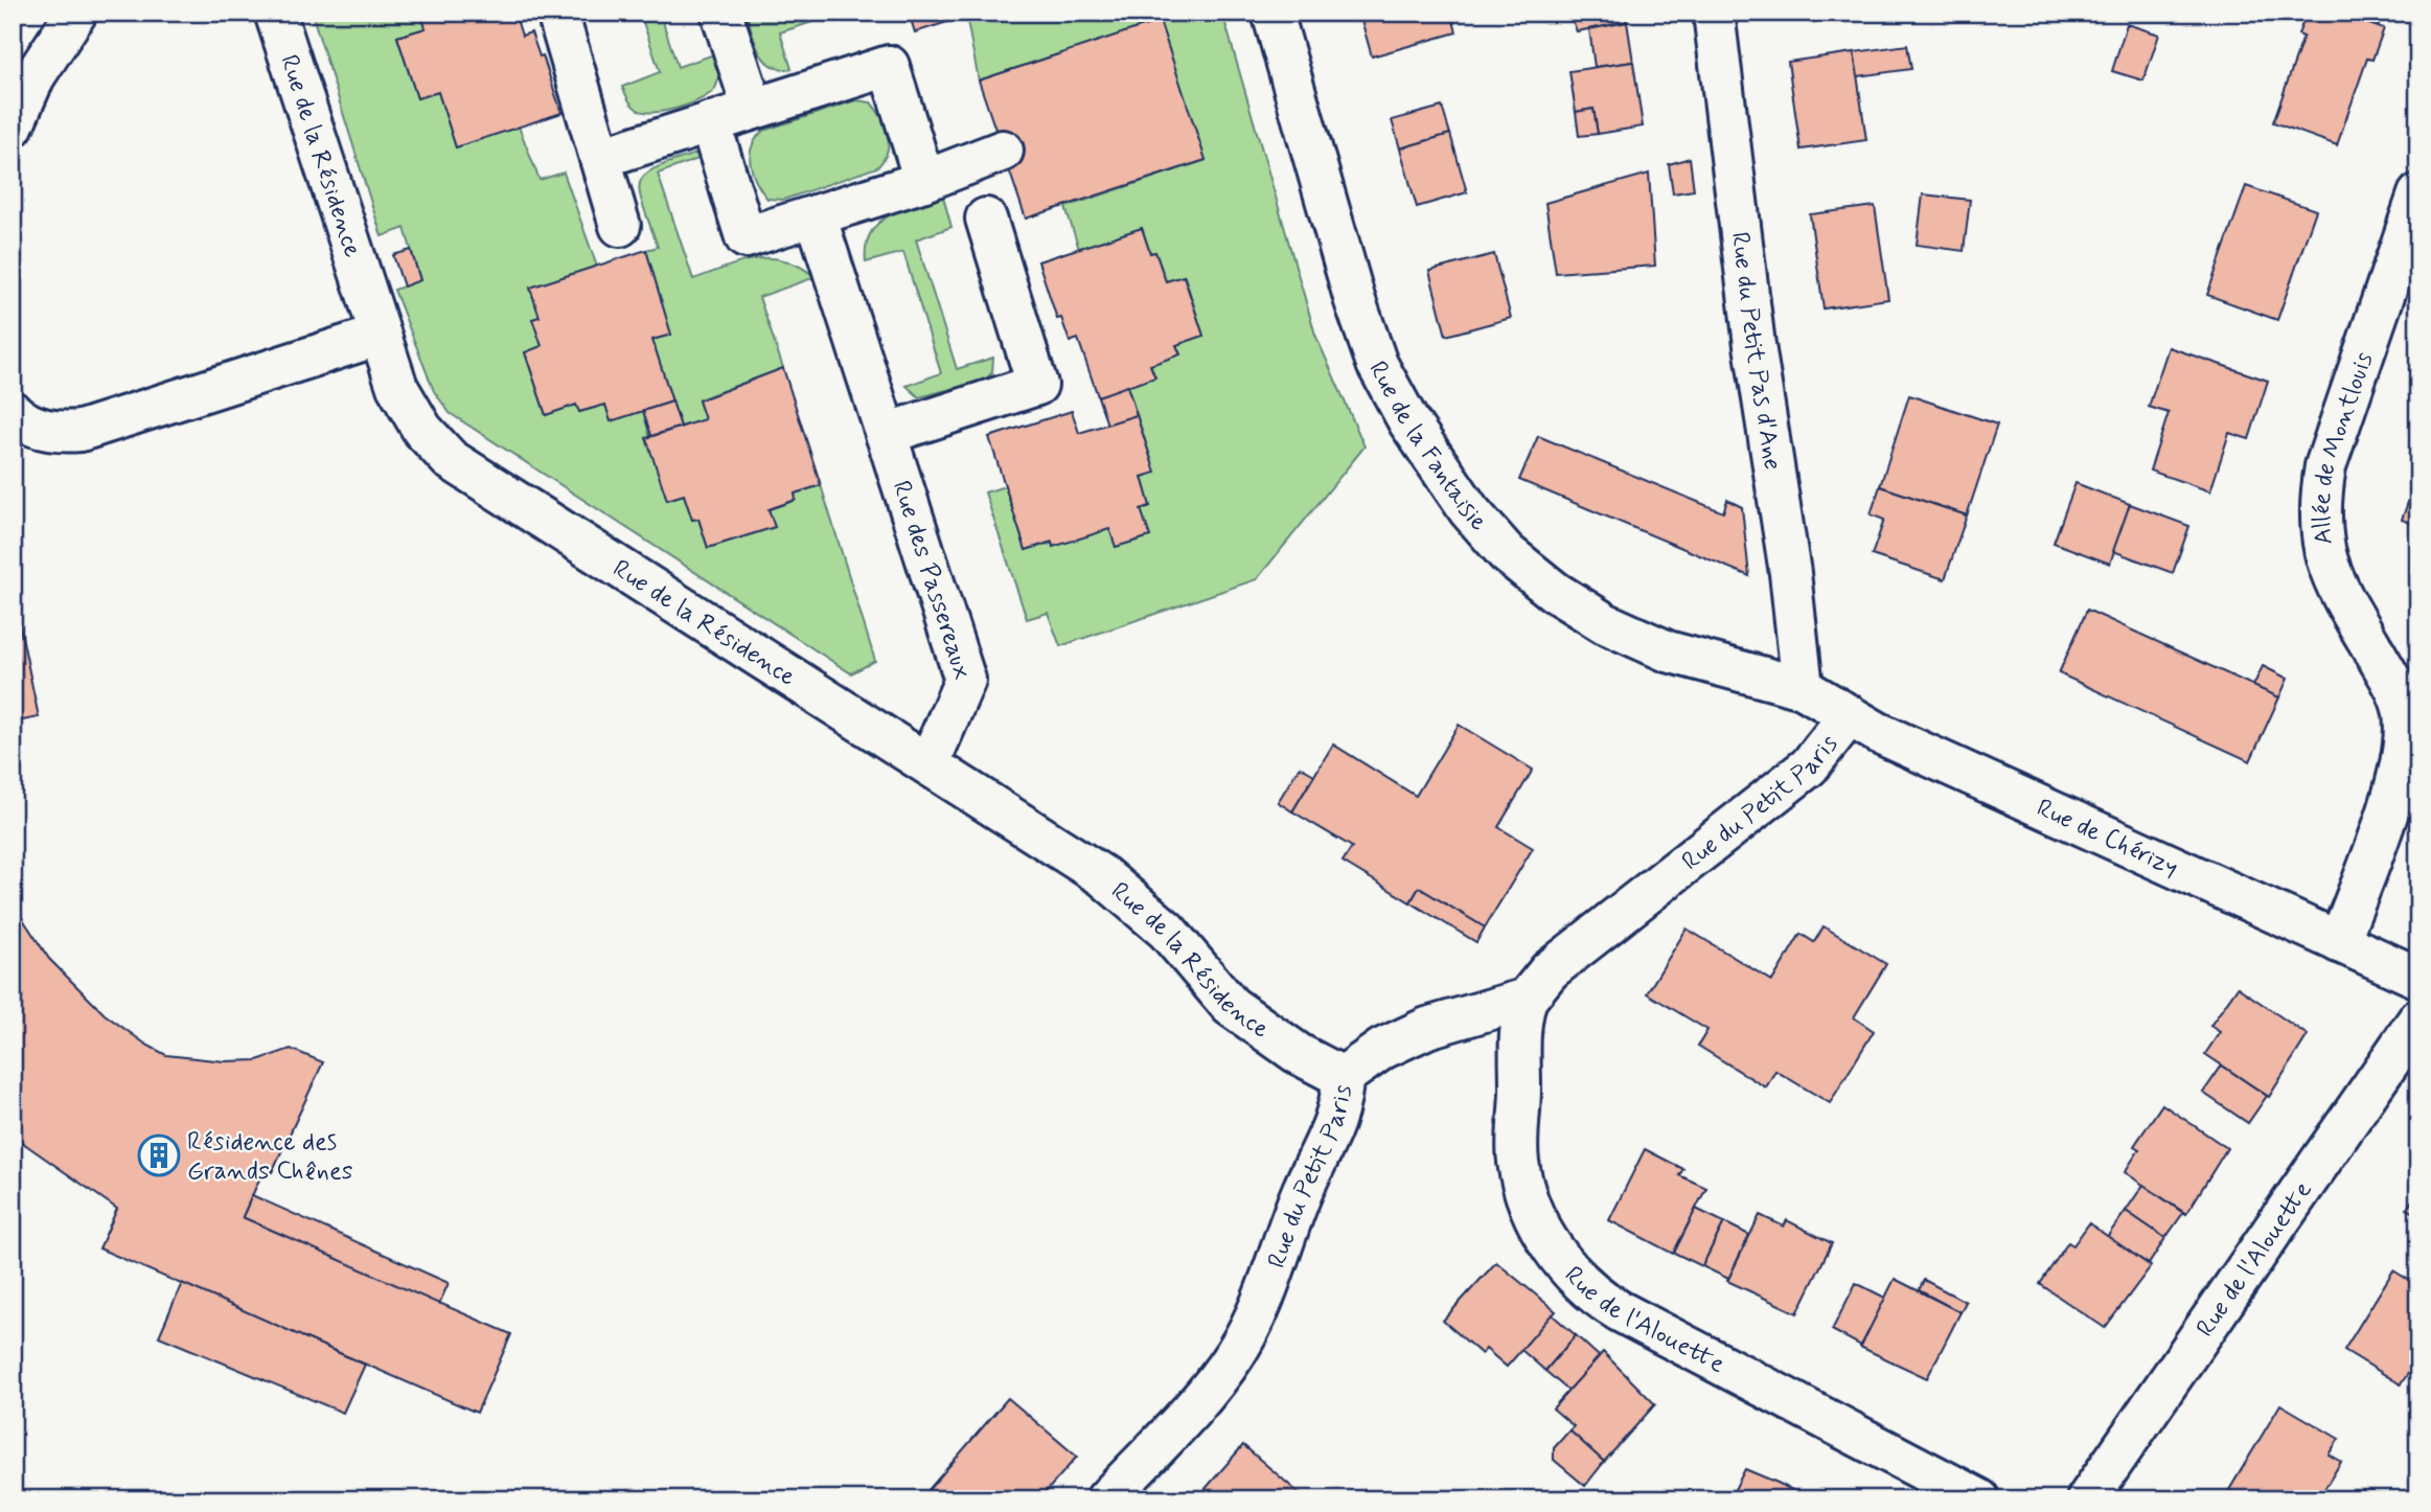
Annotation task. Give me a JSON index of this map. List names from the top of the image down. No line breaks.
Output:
{"streets":{"street":["Rue de la Résidence","Rue du Petit Pas d'Ane","Rue de la Fantaisie","Allée de Montlouis","Rue des Passereaux","Rue du Petit Paris","Rue de Chérizy","Rue de l'Alouette"]},"crossings":[["Rue de la Résidence","Rue des Passereaux"],["Rue de la Résidence","Rue du Petit Paris"],["Rue du Petit Pas d'Ane","Rue de la Fantaisie"],["Rue du Petit Pas d'Ane","Rue de Chérizy"],["Rue de la Fantaisie","Rue de Chérizy"],["Allée de Montlouis","Rue de Chérizy"],["Rue du Petit Paris","Rue de Chérizy"],["Rue du Petit Paris","Rue de l'Alouette"]],"places":{"building":["Résidence des Grands Chênes"]}}
